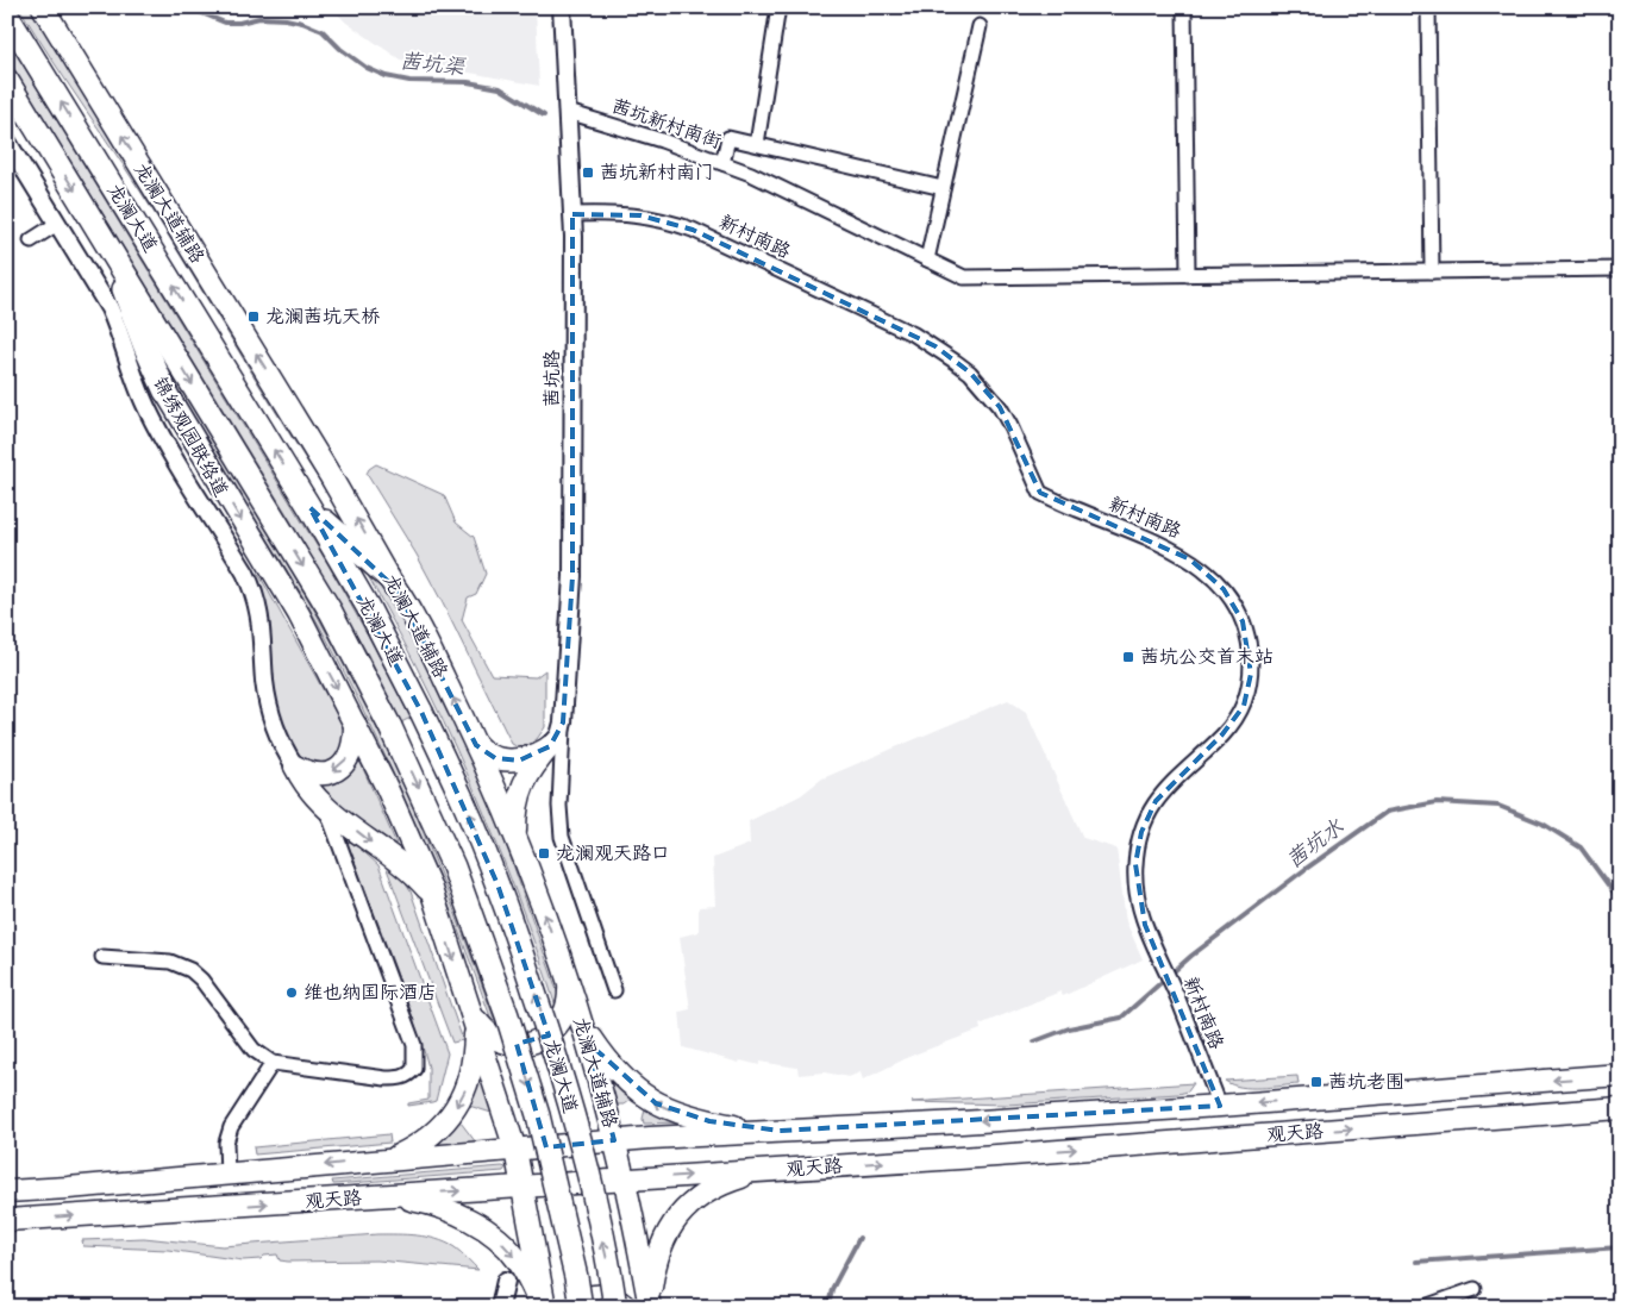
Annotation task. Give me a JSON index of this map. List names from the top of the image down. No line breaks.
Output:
{"streets":{"highway":["龙澜大道"],"main road":["龙澜大道辅路","观天路"],"street":["茜坑新村南街","新村南路","茜坑路","锦绣观园联络道"]},"crossings":[["茜坑新村南街","茜坑路"],["龙澜大道辅路","观天路"],["新村南路","茜坑路"],["新村南路","观天路"]],"water":["茜坑渠","茜坑水"],"places":{"transit":["茜坑新村南门","龙澜茜坑天桥","茜坑公交首末站","龙澜观天路口","茜坑老围"],"other":["维也纳国际酒店"]}}
